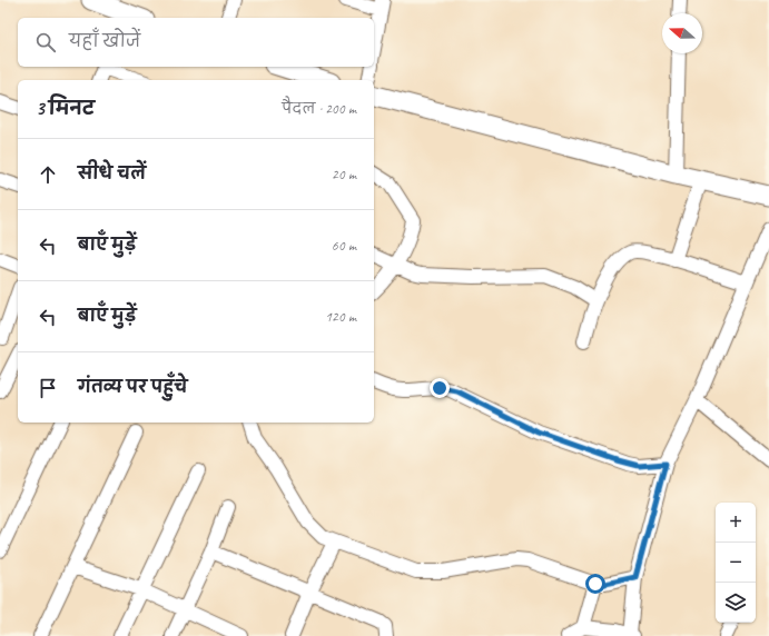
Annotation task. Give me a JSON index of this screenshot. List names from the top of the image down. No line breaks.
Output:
{"north":"left","page":{"search":"यहाँ खोजें","heading":["3 मिनट","पैदल · 200 m"],"list":[["सीधे चलें","20 m"],["बाएँ मुड़ें","60 m"],["बाएँ मुड़ें","120 m"],"गंतव्य पर पहुँचे"],"map_buttons":["+","−"]}}
